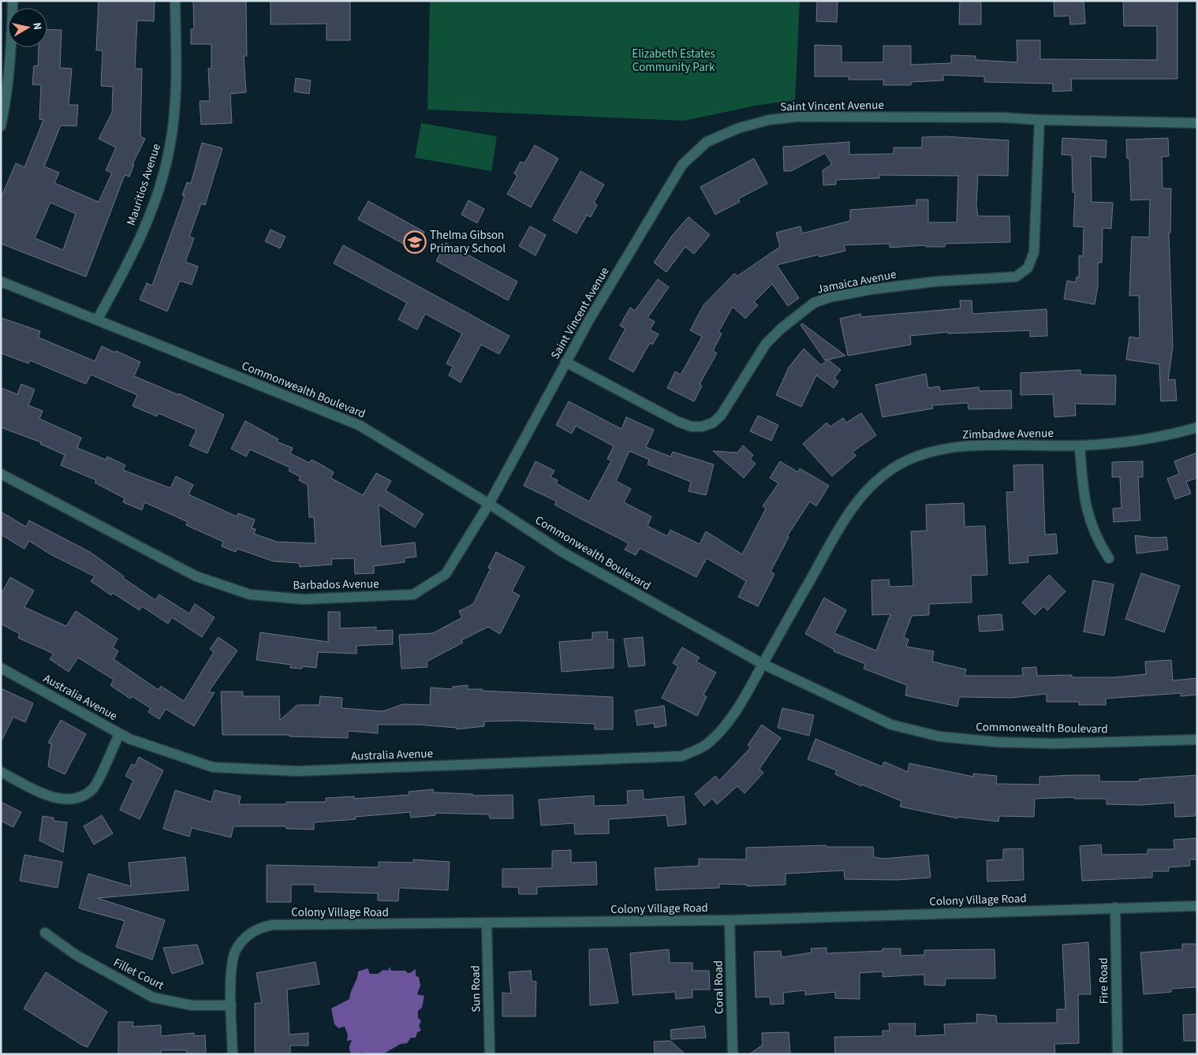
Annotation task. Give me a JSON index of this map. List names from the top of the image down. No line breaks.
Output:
{"streets":{"street":["Saint Vincent Avenue","Mauritios Avenue","Jamaica Avenue","Commonwealth Boulevard","Zimbadwe Avenue","Barbados Avenue","Australia Avenue","Colony Village Road","Fillet Court","Fire Road","Coral Road","Sun Road"]},"crossings":[["Saint Vincent Avenue","Jamaica Avenue"],["Saint Vincent Avenue","Commonwealth Boulevard"],["Saint Vincent Avenue","Barbados Avenue"],["Mauritios Avenue","Commonwealth Boulevard"],["Commonwealth Boulevard","Zimbadwe Avenue"],["Commonwealth Boulevard","Barbados Avenue"],["Commonwealth Boulevard","Australia Avenue"],["Zimbadwe Avenue","Australia Avenue"],["Colony Village Road","Fillet Court"],["Colony Village Road","Fire Road"],["Colony Village Road","Coral Road"],["Colony Village Road","Sun Road"]],"parks":["Elizabeth Estates Community Park"],"places":{"school or university":["Thelma Gibson Primary School"]},"north":"right"}
